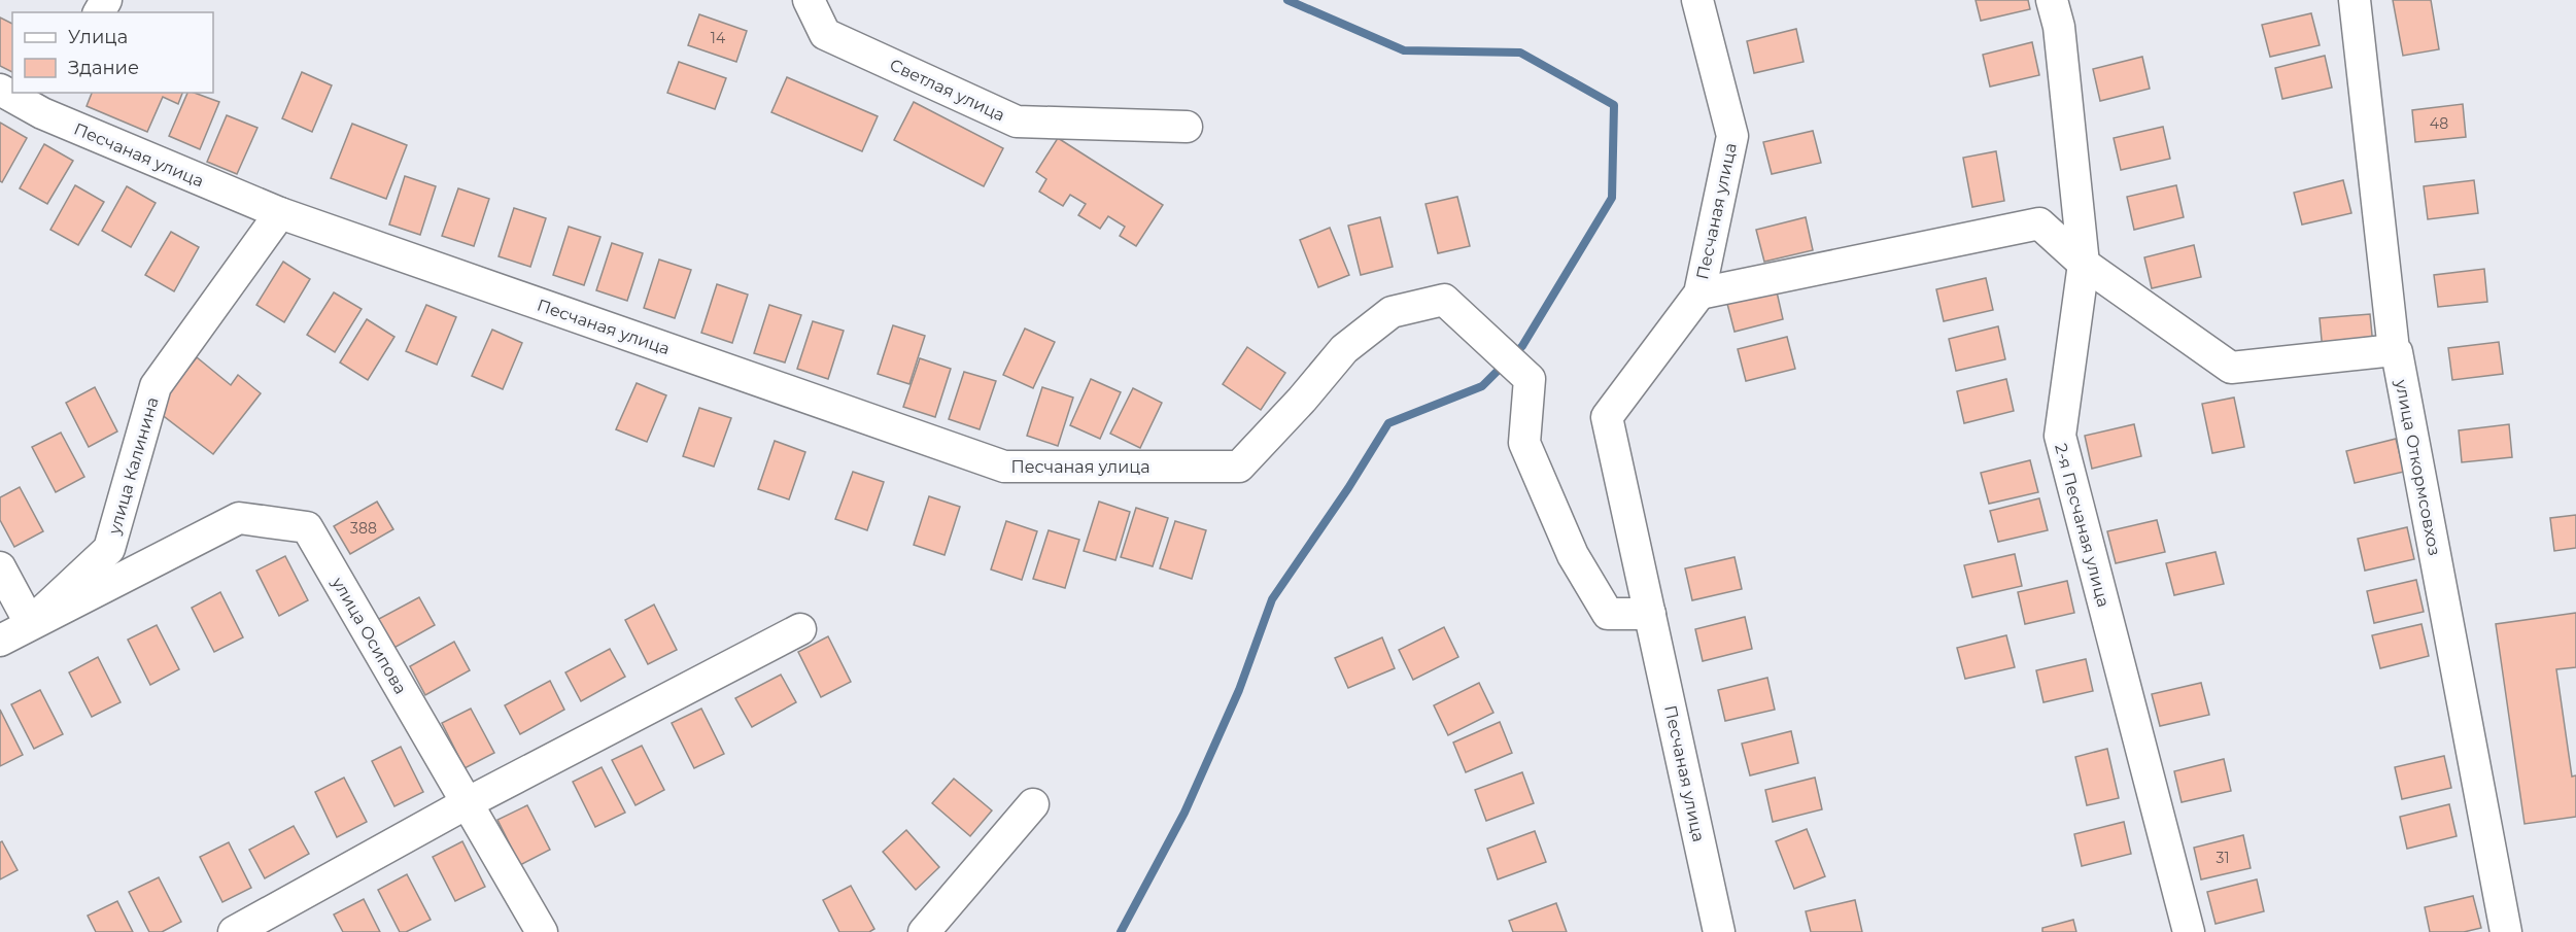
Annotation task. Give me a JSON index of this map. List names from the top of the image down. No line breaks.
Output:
{"streets":{"street":["Светлая улица","Песчаная улица","улица Калинина","улица Откормсовхоз","2-я Песчаная улица","улица Осипова"]},"crossings":[["Песчаная улица","улица Калинина"],["улица Калинина","улица Осипова"]],"house_numbers":["14","48","388","31"],"legend":["Улица","Здание"]}
